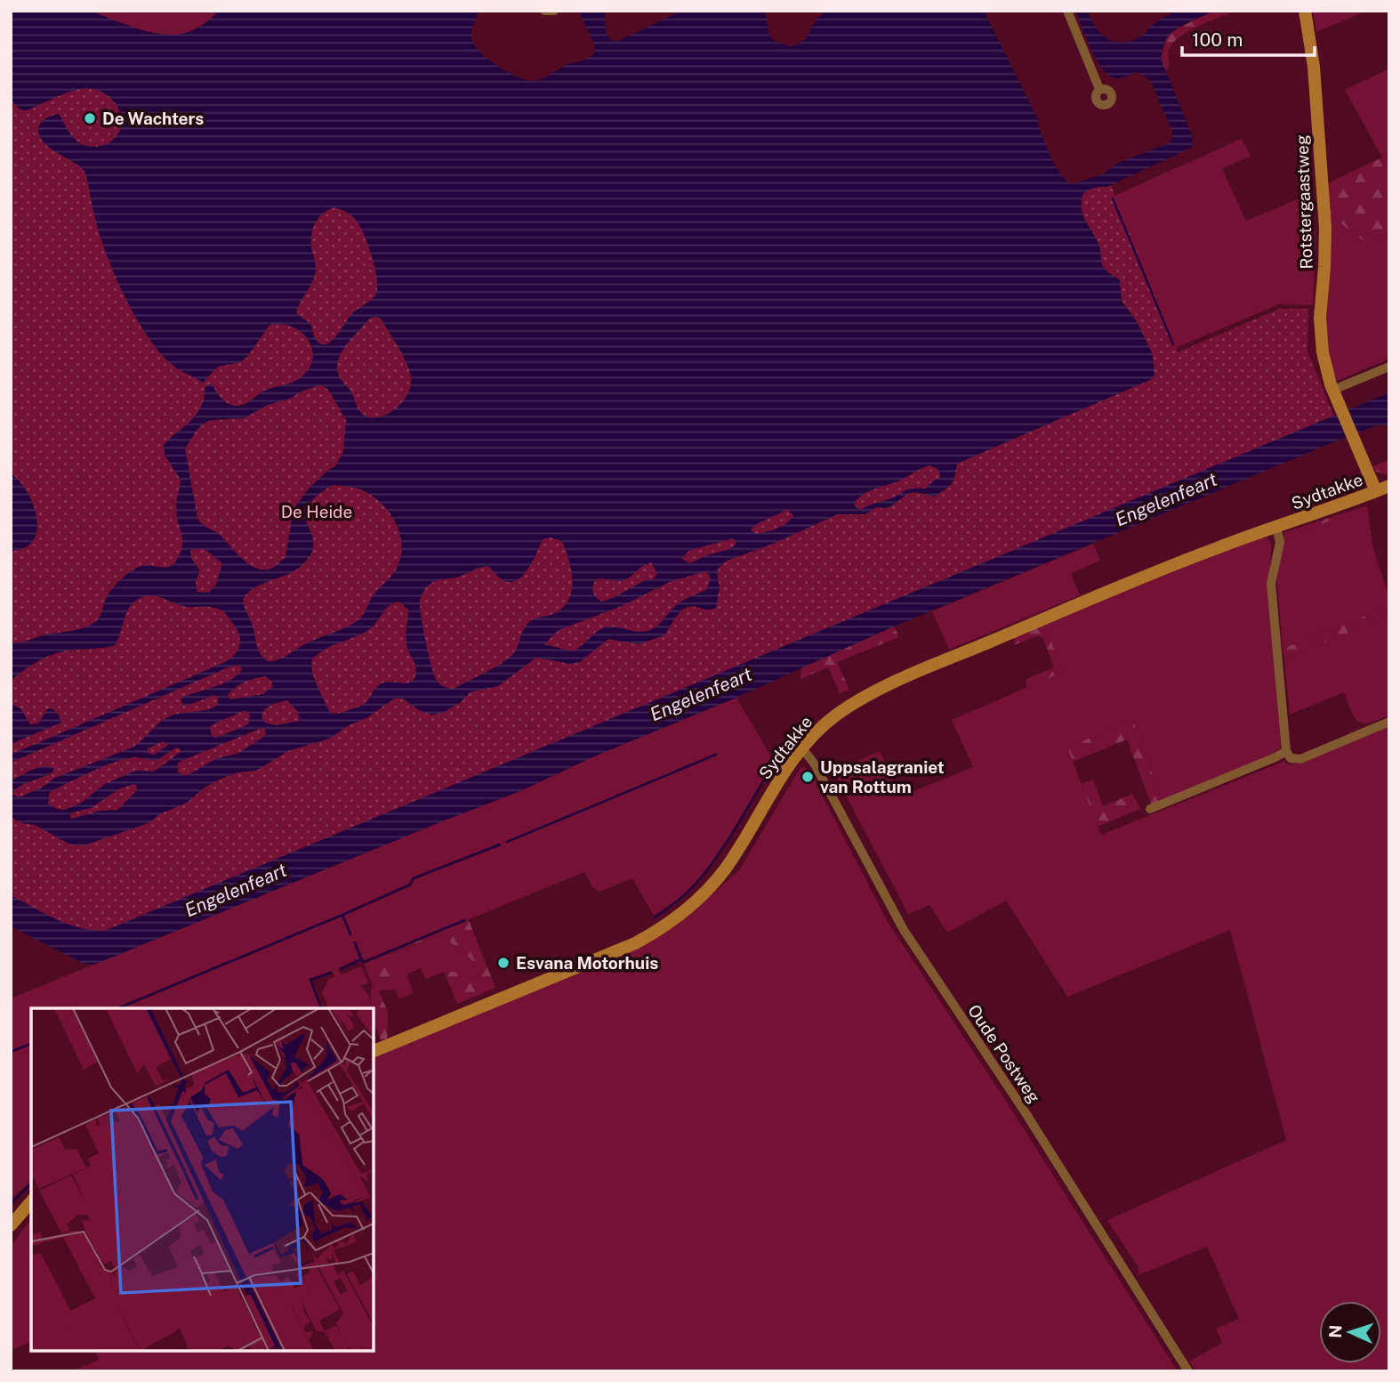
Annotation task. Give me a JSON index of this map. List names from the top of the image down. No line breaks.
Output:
{"streets":{"street":["Rotstergaastweg","Sydtakke","Oude Postweg"]},"crossings":[["Rotstergaastweg","Sydtakke"],["Sydtakke","Oude Postweg"]],"water":["Engelenfeart"],"parks":["De Heide"],"places":["De Wachters","Uppsalagraniet van Rottum","Esvana Motorhuis"],"scale_bar":"100 m","north":"left"}
